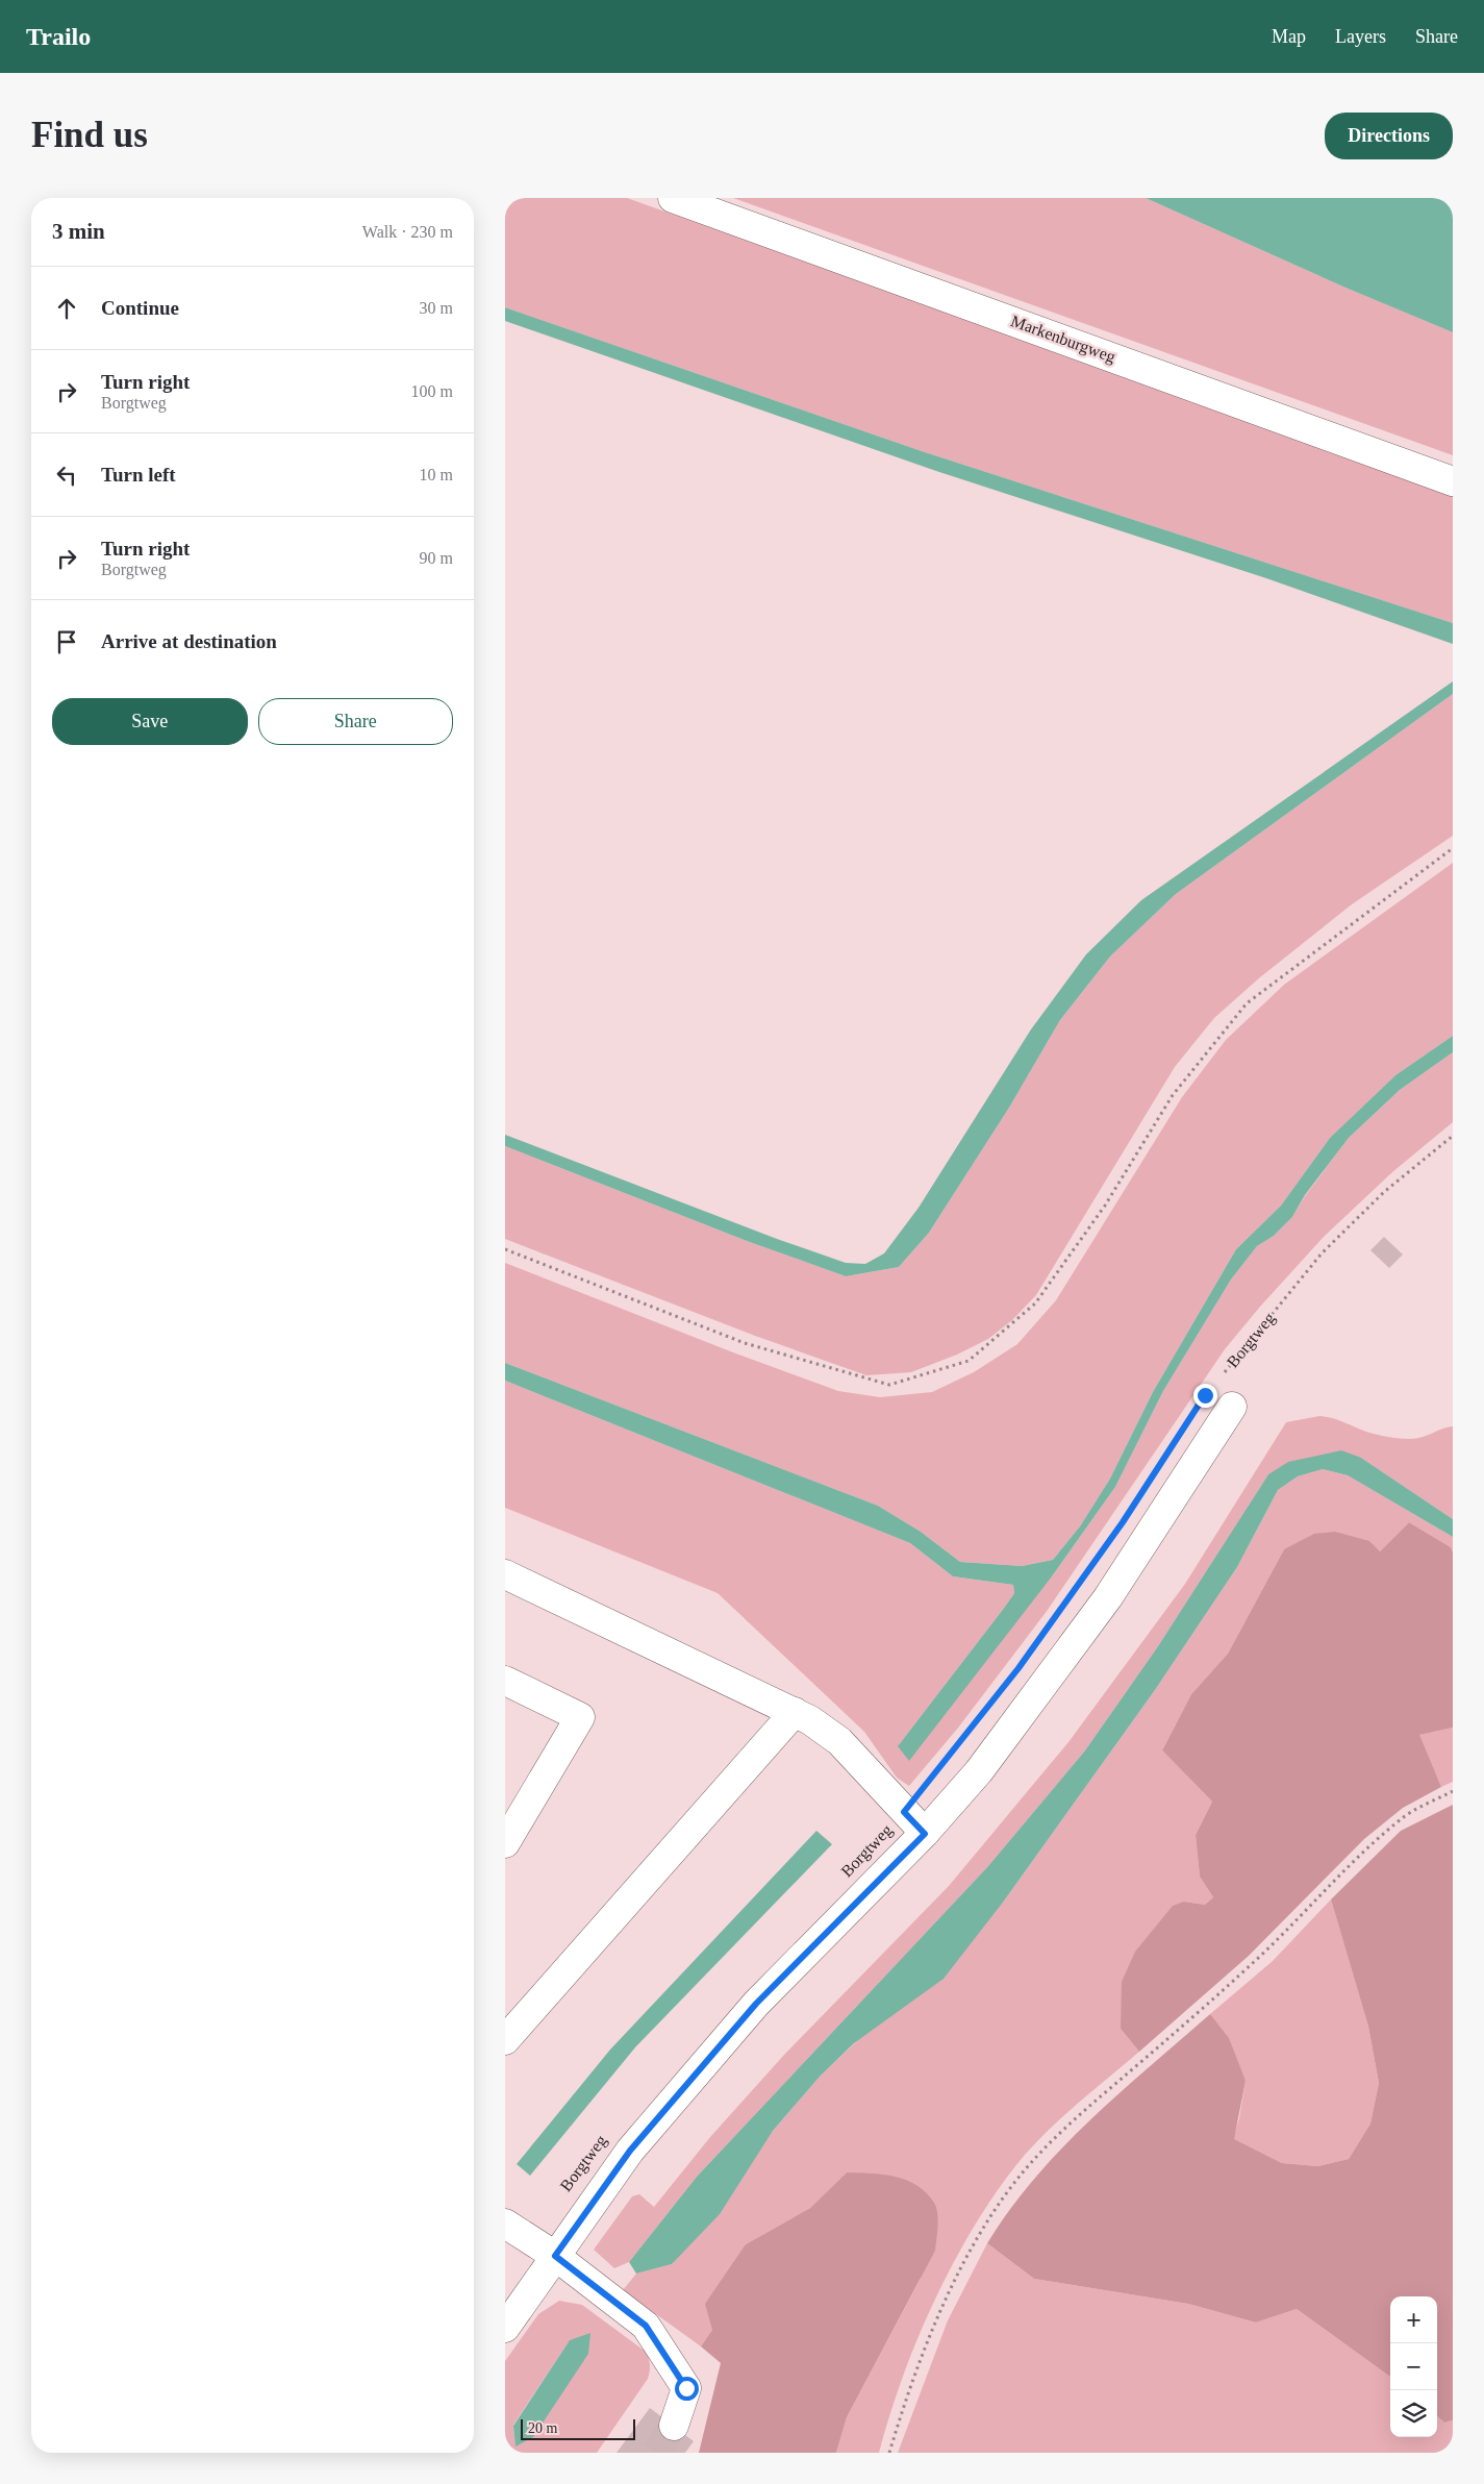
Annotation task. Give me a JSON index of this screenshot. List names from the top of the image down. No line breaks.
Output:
{"streets":{"street":["Markenburgweg","Borgtweg"]},"scale_bar":"20 m","page":{"header":"Trailo","nav":["Map","Layers","Share"],"buttons":["Directions",["Save","Share"]],"title":"Find us","heading":["3 min","Walk · 230 m"],"list":[["Continue","30 m"],["Turn right","Borgtweg","100 m"],["Turn left","10 m"],["Turn right","Borgtweg","90 m"],"Arrive at destination"],"map_buttons":["+","−"],"scale":"20 m"}}
